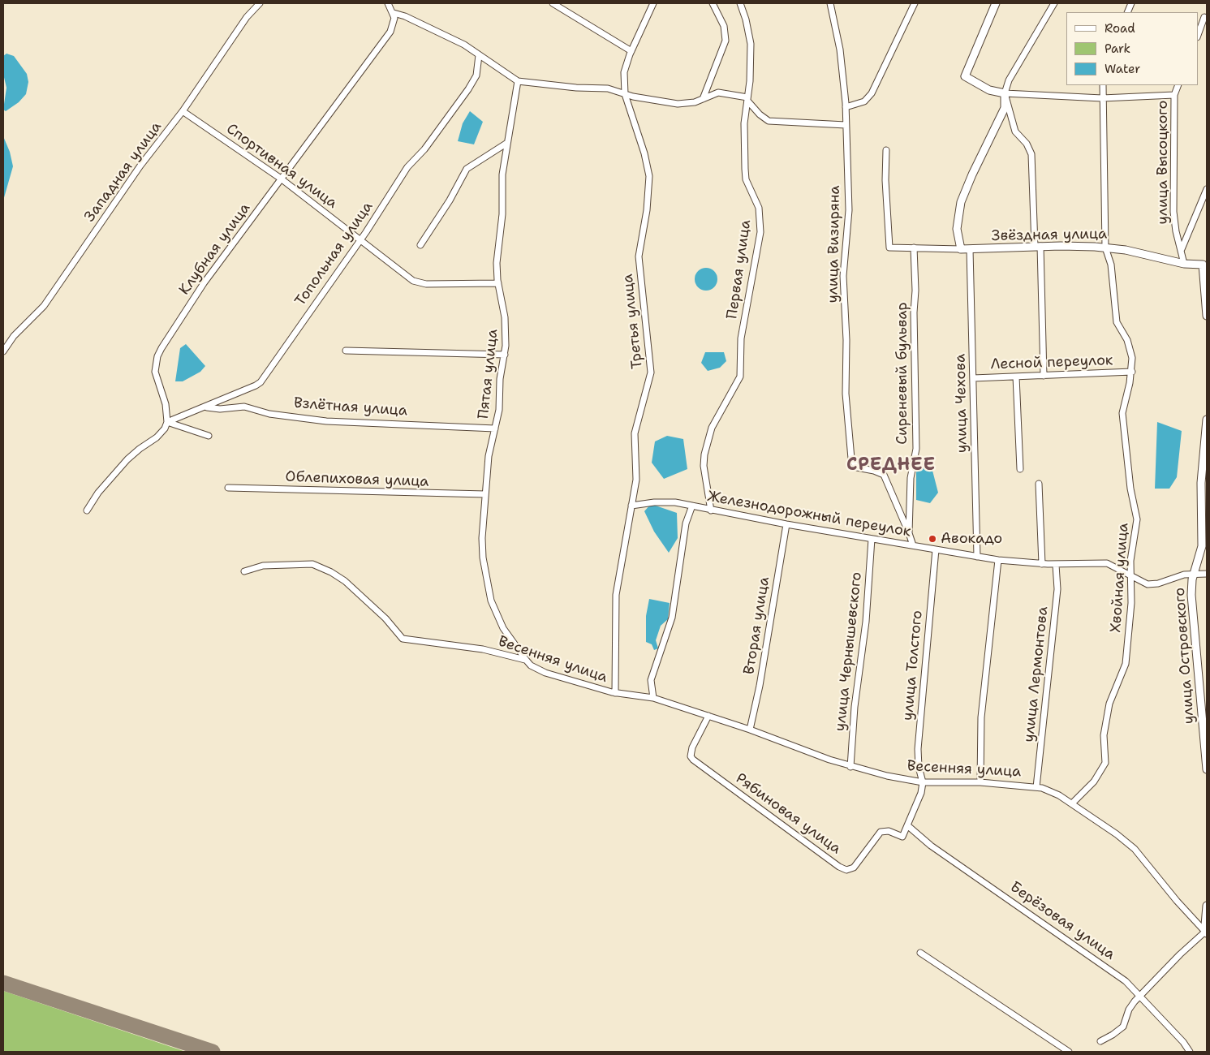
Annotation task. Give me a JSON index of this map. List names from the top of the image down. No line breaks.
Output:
{"streets":{"street":["улица Высоцкого","Спортивная улица","Западная улица","Звёздная улица","улица Визиряна","Клубная улица","Топольная улица","Первая улица","Третья улица","Лесной переулок","Сиреневый бульвар","Пятая улица","улица Чехова","Взлётная улица","Облепиховая улица","Железнодорожный переулок","Хвойная улица","Вторая улица","улица Чернышевского","улица Островского","Весенняя улица","улица Толстого","улица Лермонтова","Рябиновая улица","Берёзовая улица"]},"crossings":[["улица Высоцкого","Звёздная улица"],["Спортивная улица","Западная улица"],["Спортивная улица","Клубная улица"],["Спортивная улица","Топольная улица"],["Спортивная улица","Пятая улица"],["Звёздная улица","Сиреневый бульвар"],["Звёздная улица","улица Чехова"],["Звёздная улица","Хвойная улица"],["улица Визиряна","Сиреневый бульвар"],["Клубная улица","Топольная улица"],["Топольная улица","Взлётная улица"],["Первая улица","Железнодорожный переулок"],["Третья улица","Железнодорожный переулок"],["Третья улица","Весенняя улица"],["Лесной переулок","улица Чехова"],["Лесной переулок","Хвойная улица"],["Сиреневый бульвар","Железнодорожный переулок"],["Пятая улица","Взлётная улица"],["Пятая улица","Облепиховая улица"],["Пятая улица","Весенняя улица"],["улица Чехова","Железнодорожный переулок"],["Железнодорожный переулок","Хвойная улица"],["Железнодорожный переулок","Вторая улица"],["Железнодорожный переулок","улица Чернышевского"],["Железнодорожный переулок","улица Островского"],["Железнодорожный переулок","улица Толстого"],["Железнодорожный переулок","улица Лермонтова"],["Хвойная улица","Весенняя улица"],["Вторая улица","Весенняя улица"],["улица Чернышевского","Весенняя улица"],["Весенняя улица","улица Толстого"],["Весенняя улица","улица Лермонтова"],["Весенняя улица","Рябиновая улица"],["Рябиновая улица","Берёзовая улица"]],"districts":["СРЕДНЕЕ"],"places":["Авокадо"],"legend":["Road","Park","Water"]}
